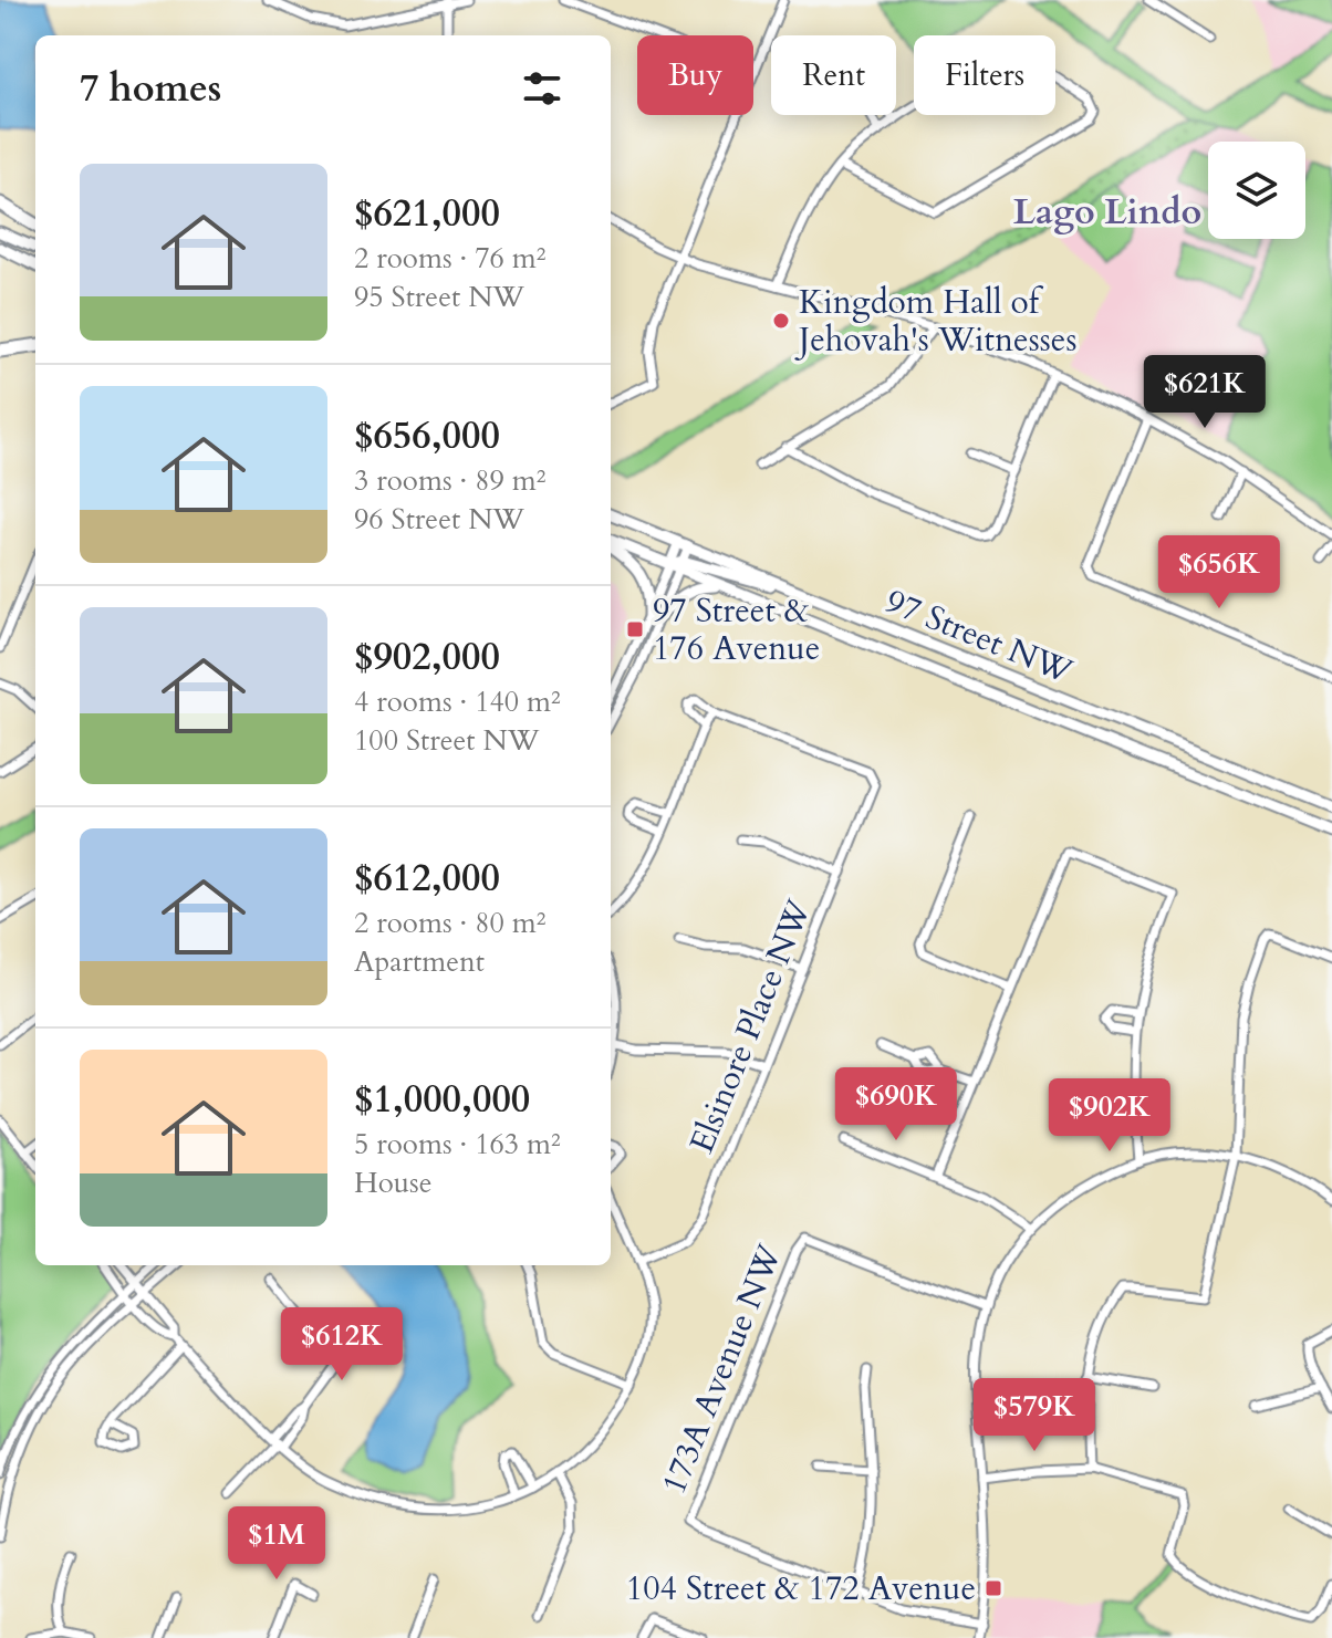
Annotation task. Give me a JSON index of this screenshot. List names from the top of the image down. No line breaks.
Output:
{"streets":{"main road":["97 Street NW"],"street":["Elsinore Place NW","173A Avenue NW"]},"districts":["Lago Lindo"],"places":{"other":["Kingdom Hall of Jehovah's Witnesses"],"transit":["97 Street & 176 Avenue","104 Street & 172 Avenue"]},"page":{"chip":["Buy","Rent","Filters"],"heading":"7 homes","list":[{"name":"$621,000","note":"2 rooms · 76 m² · 95 Street NW"},{"name":"$656,000","note":"3 rooms · 89 m² · 96 Street NW"},{"name":"$902,000","note":"4 rooms · 140 m² · 100 Street NW"},{"name":"$612,000","note":"2 rooms · 80 m² · Apartment"},{"name":"$1,000,000","note":"5 rooms · 163 m² · House"}],"price":["$621K","$656K","$690K","$902K","$612K","$579K","$1M"]}}
